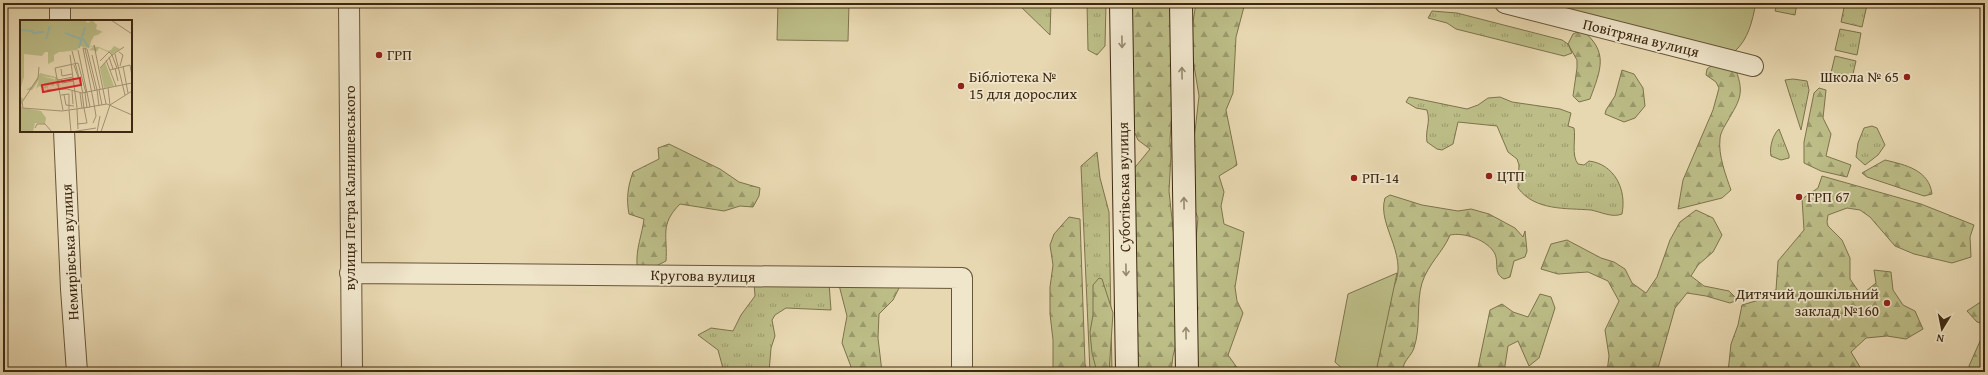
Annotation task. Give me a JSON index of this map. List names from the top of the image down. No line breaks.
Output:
{"streets":{"street":["Повітряна вулиця","Суботівська вулиця","вулиця Петра Калнишевського","Немирівська вулиця","Кругова вулиця"]},"crossings":[["вулиця Петра Калнишевського","Кругова вулиця"]],"places":["ГРП","Школа № 65","Бібліотека № 15 для дорослих","ЦТП","РП-14","ГРП 67","Дитячий дошкільний заклад №160"],"north":"bottom"}
